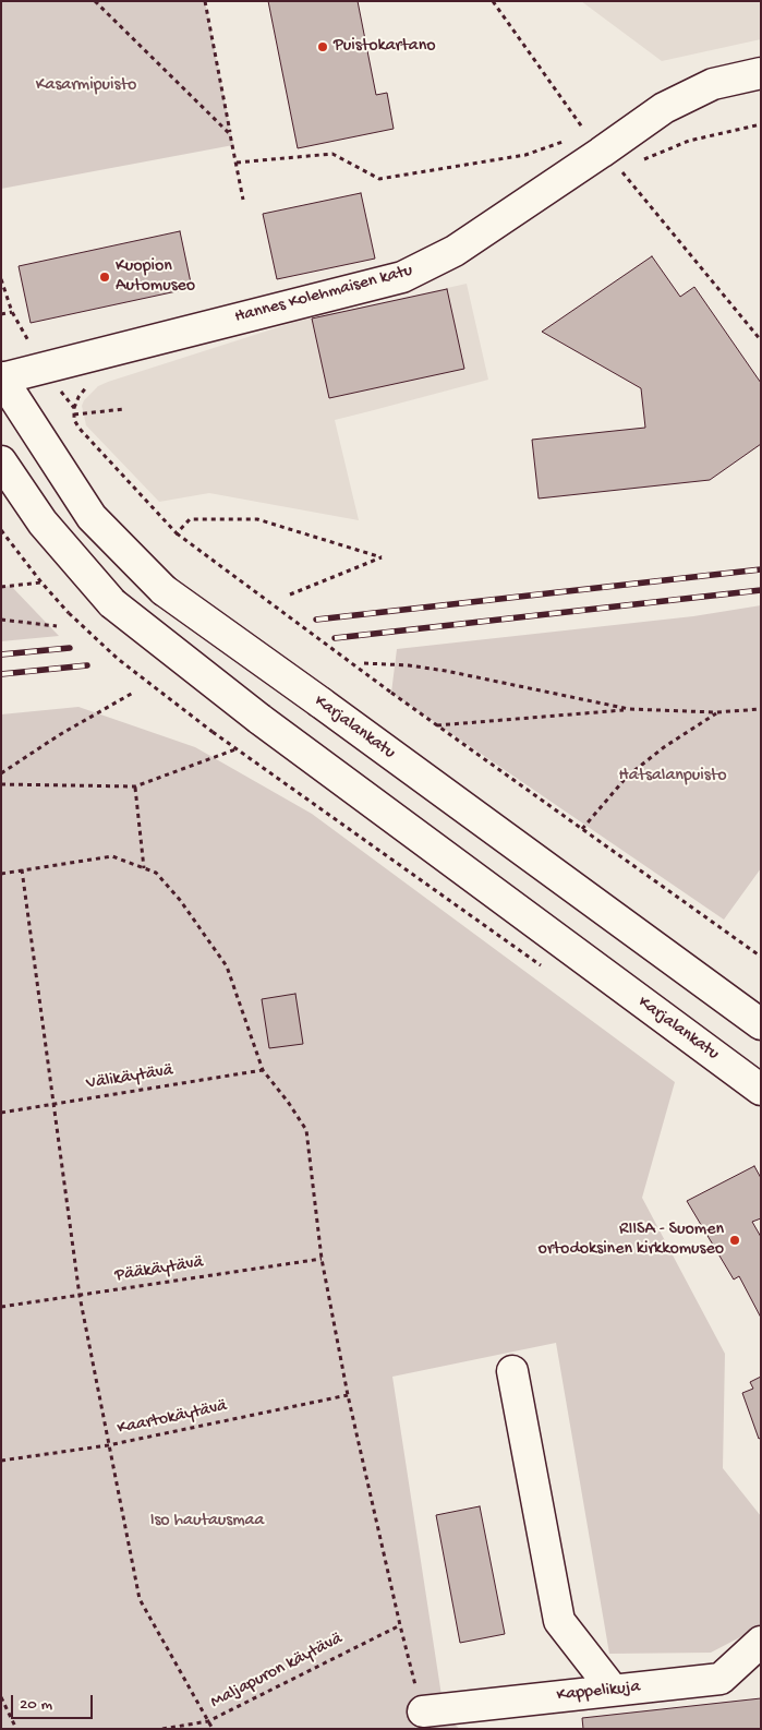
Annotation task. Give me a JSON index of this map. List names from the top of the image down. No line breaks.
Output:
{"streets":{"main road":["Hannes Kolehmaisen katu","Karjalankatu","Kappelikuja"],"path":["Välikäytävä","Pääkäytävä","Kaartokäytävä","Maljapuron käytävä"]},"crossings":[["Hannes Kolehmaisen katu","Karjalankatu"]],"parks":["Kasarmipuisto","Hatsalanpuisto","Iso hautausmaa"],"places":["Puistokartano","Kuopion Automuseo","RIISA - Suomen ortodoksinen kirkkomuseo"],"scale_bar":"20 m"}
